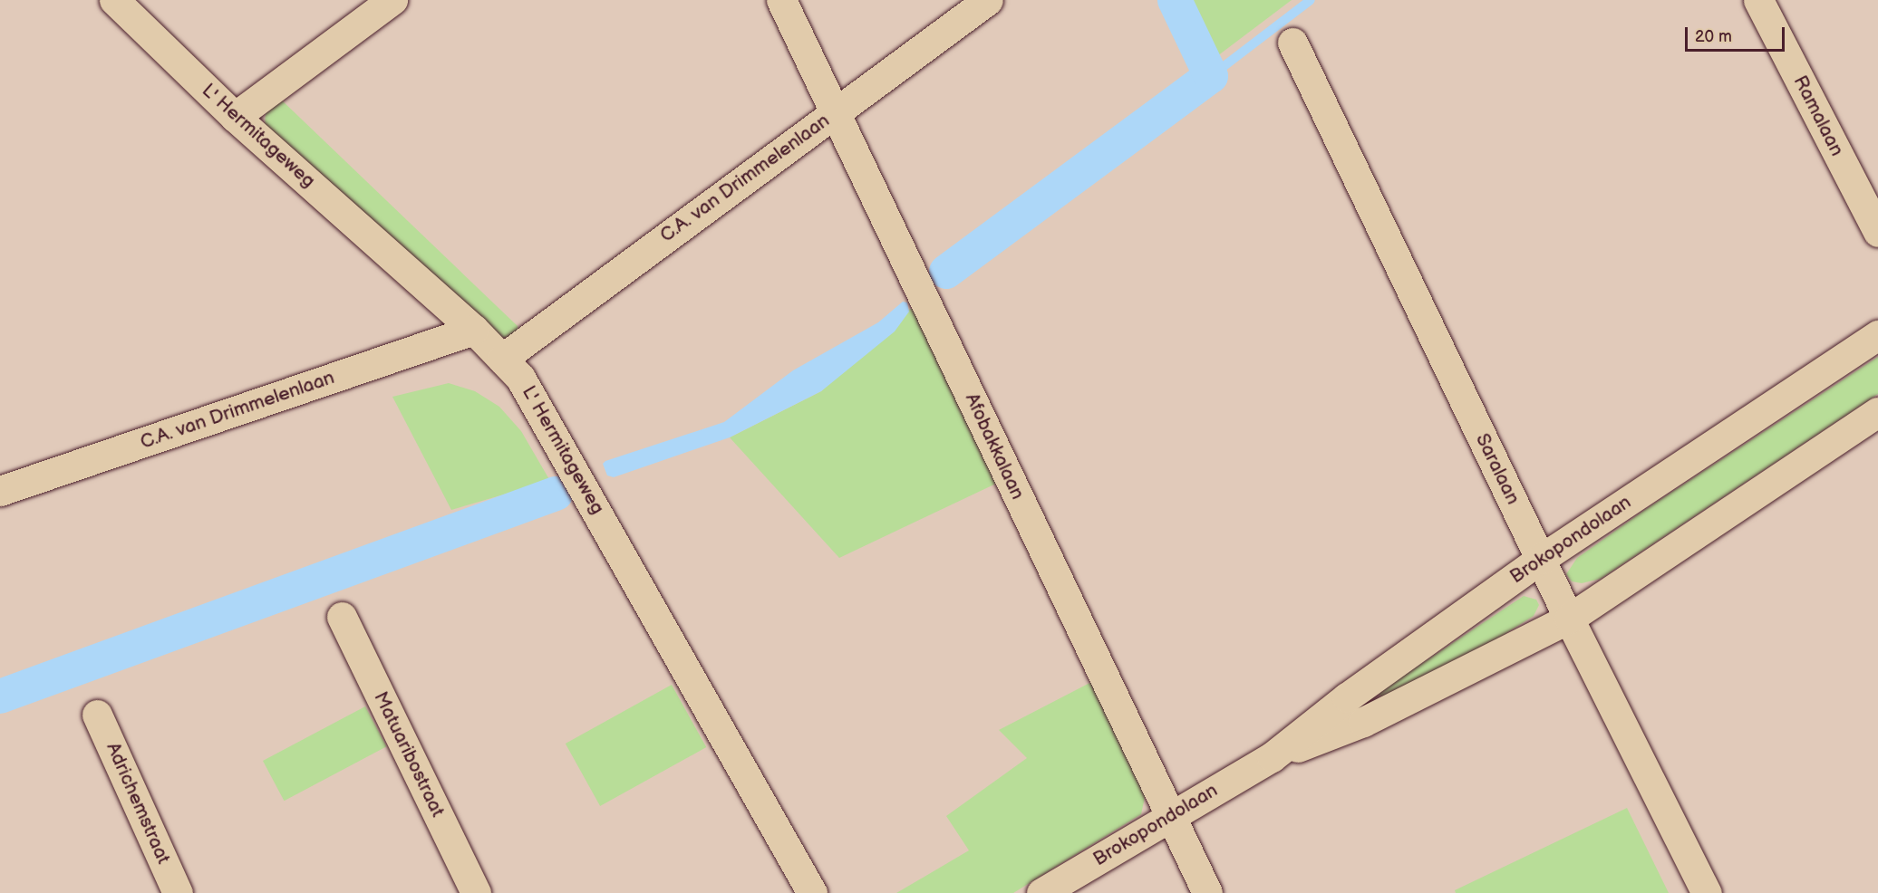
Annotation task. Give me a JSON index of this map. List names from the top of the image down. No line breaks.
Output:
{"streets":{"street":["Ramalaan","L' Hermitageweg","C.A. van Drimmelenlaan","Afobakkalaan","Saralaan","Brokopondolaan","Matuaribostraat","Adrichemstraat"]},"crossings":[["L' Hermitageweg","C.A. van Drimmelenlaan"],["C.A. van Drimmelenlaan","Afobakkalaan"],["Afobakkalaan","Brokopondolaan"],["Saralaan","Brokopondolaan"]],"scale_bar":"20 m"}
